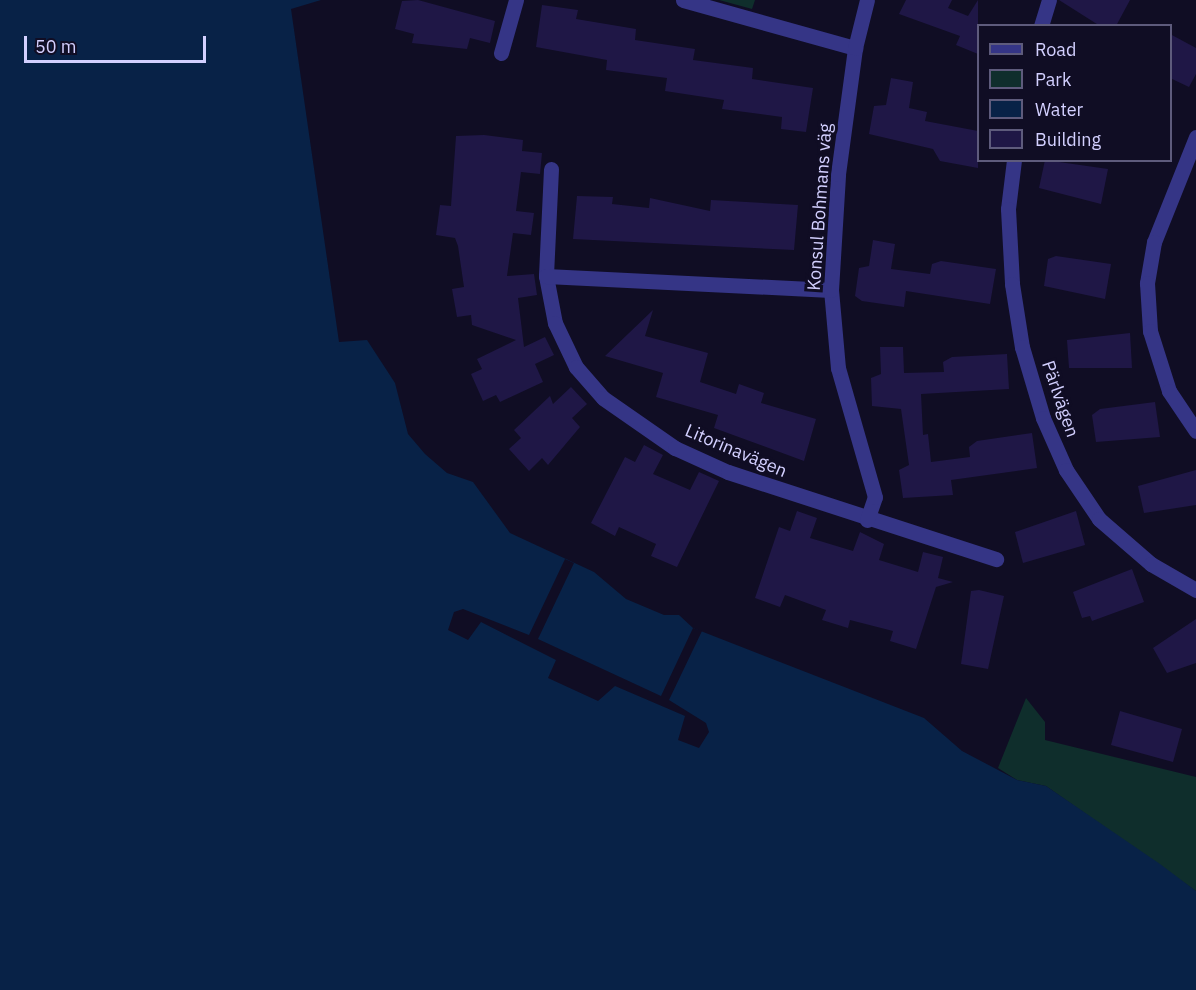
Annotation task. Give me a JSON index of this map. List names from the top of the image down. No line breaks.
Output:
{"streets":{"street":["Konsul Bohmans väg","Pärlvägen","Litorinavägen"]},"crossings":[["Konsul Bohmans väg","Litorinavägen"]],"legend":["Road","Park","Water","Building"],"scale_bar":"50 m"}
